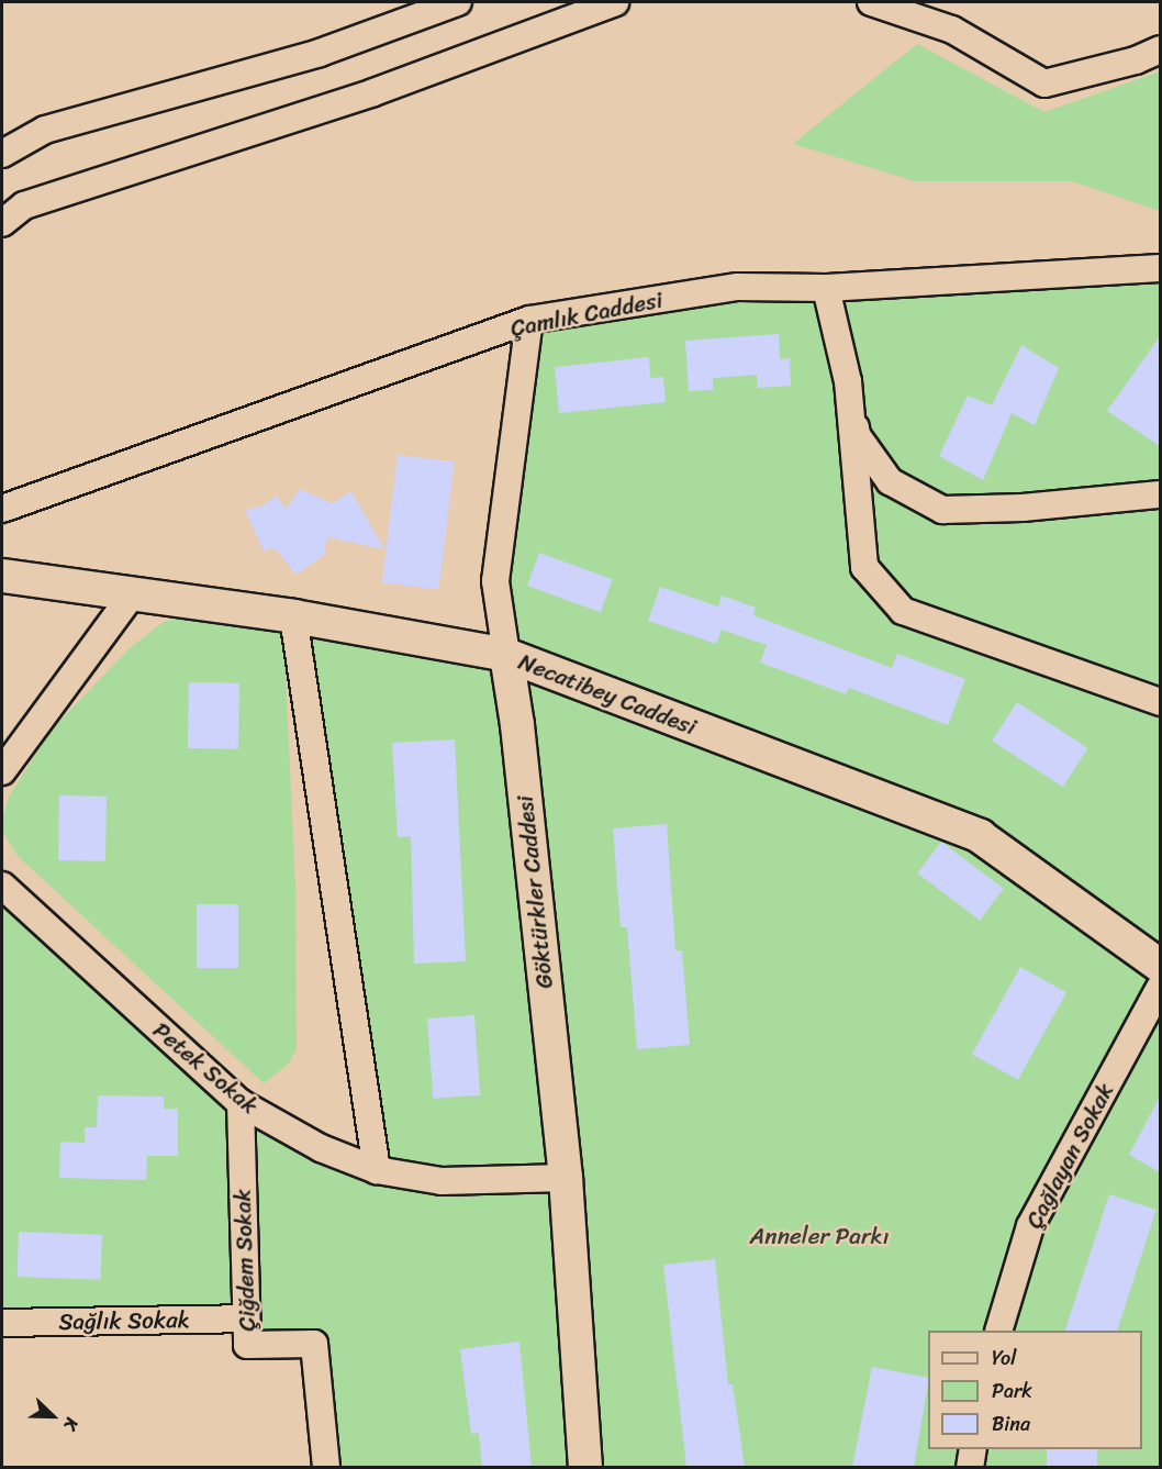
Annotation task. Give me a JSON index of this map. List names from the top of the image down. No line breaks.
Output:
{"streets":{"street":["Çamlık Caddesi","Necatibey Caddesi","Göktürkler Caddesi","Petek Sokak","Çağlayan Sokak","Çiğdem Sokak","Sağlık Sokak"]},"crossings":[["Çamlık Caddesi","Göktürkler Caddesi"],["Necatibey Caddesi","Göktürkler Caddesi"],["Göktürkler Caddesi","Petek Sokak"],["Petek Sokak","Çiğdem Sokak"],["Çiğdem Sokak","Sağlık Sokak"]],"parks":["Anneler Parkı"],"legend":["Yol","Park","Bina"],"north":"bottom right"}
